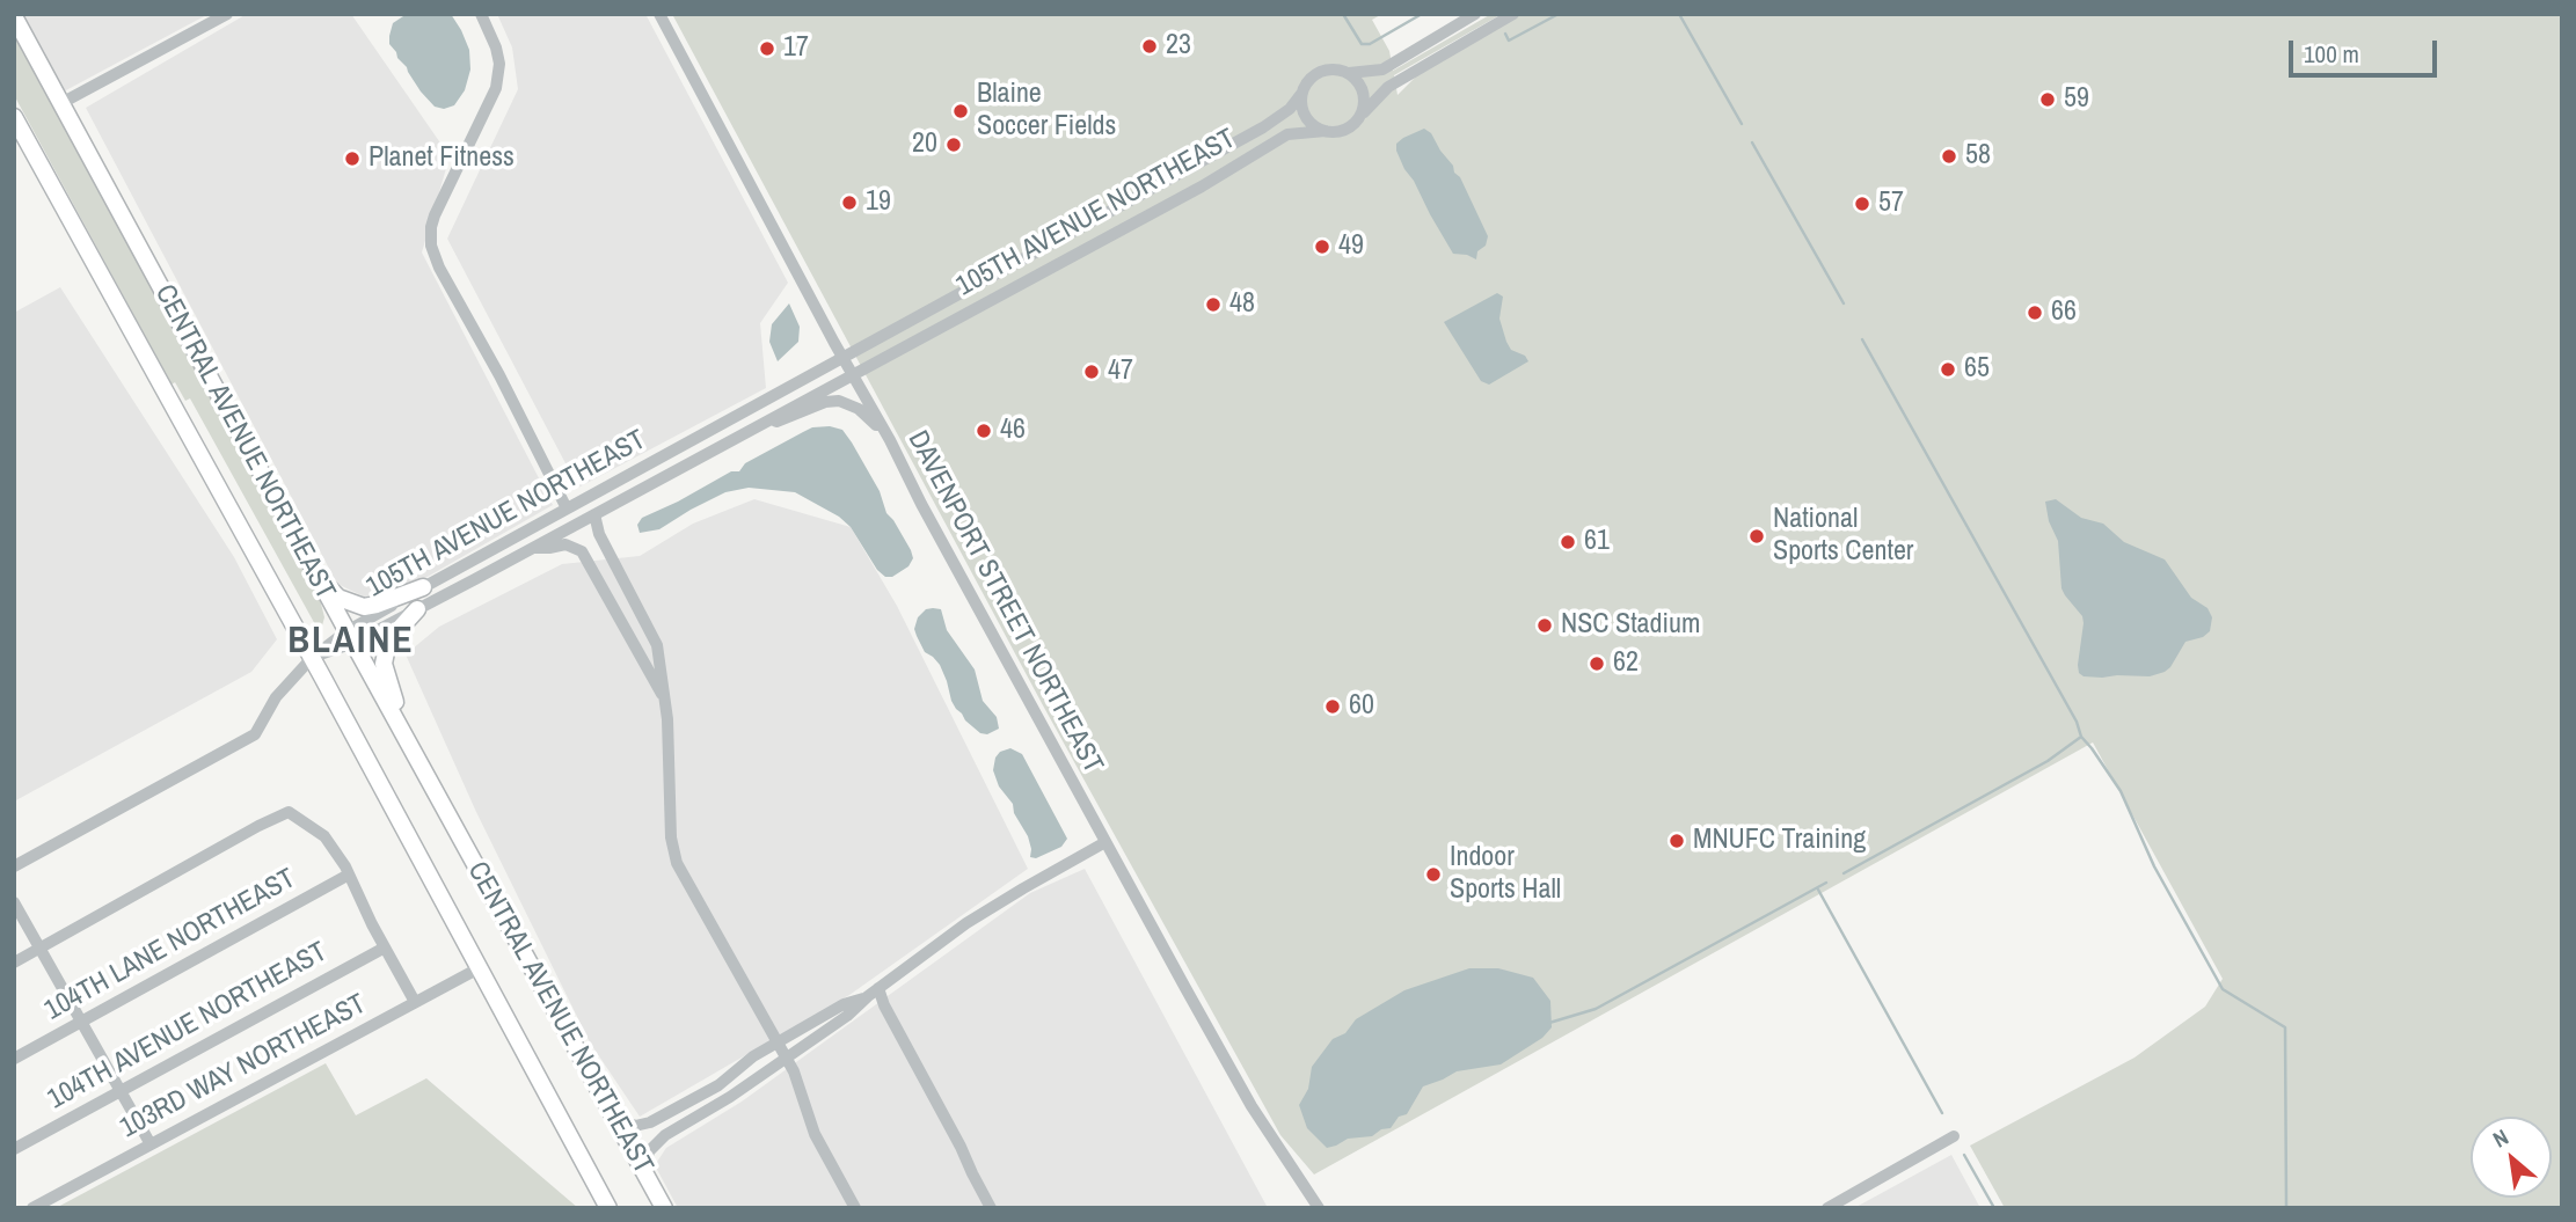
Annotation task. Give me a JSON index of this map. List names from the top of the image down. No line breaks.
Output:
{"streets":{"highway":["CENTRAL AVENUE NORTHEAST"],"street":["105TH AVENUE NORTHEAST","DAVENPORT STREET NORTHEAST","104TH LANE NORTHEAST","104TH AVENUE NORTHEAST","103RD WAY NORTHEAST"]},"crossings":[["105TH AVENUE NORTHEAST","CENTRAL AVENUE NORTHEAST"],["105TH AVENUE NORTHEAST","DAVENPORT STREET NORTHEAST"],["CENTRAL AVENUE NORTHEAST","103RD WAY NORTHEAST"]],"districts":["BLAINE"],"places":["23","17","59","Blaine Soccer Fields","20","58","Planet Fitness","19","57","49","48","66","65","47","46","National Sports Center","61","NSC Stadium","62","60","MNUFC Training","Indoor Sports Hall"],"scale_bar":"100 m","north":"top left"}
